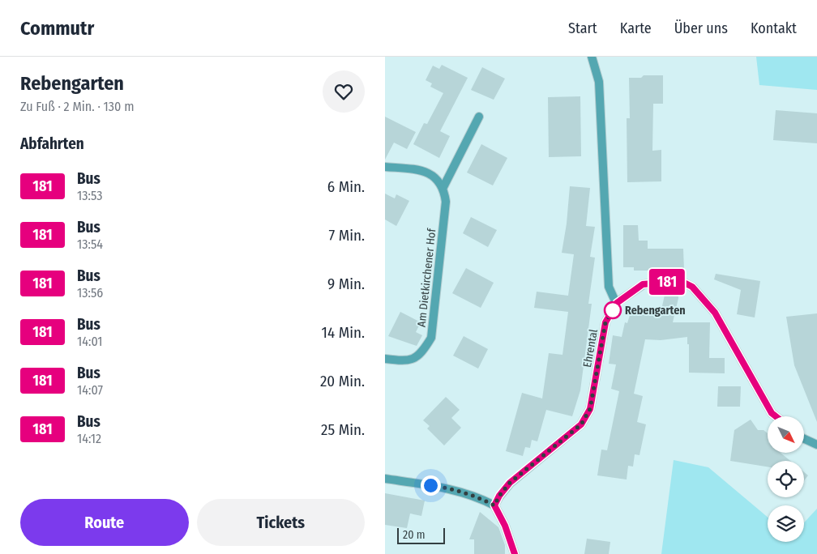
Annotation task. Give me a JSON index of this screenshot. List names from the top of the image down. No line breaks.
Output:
{"streets":{"street":["Am Dietkirchener Hof","Ehrental"]},"places":["Rebengarten"],"lines":["bus line 181"],"scale_bar":"20 m","north":"bottom right","page":{"header":"Commutr","nav":["Start","Karte","Über uns","Kontakt"],"heading":[["Rebengarten","Zu Fuß · 2 Min. · 130 m"],"Abfahrten"],"on_map":"181","list":[{"mark":"181","name":"Bus","note":"13:53","value":"6 Min."},{"mark":"181","name":"Bus","note":"13:54","value":"7 Min."},{"mark":"181","name":"Bus","note":"13:56","value":"9 Min."},{"mark":"181","name":"Bus","note":"14:01","value":"14 Min."},{"mark":"181","name":"Bus","note":"14:07","value":"20 Min."},{"mark":"181","name":"Bus","note":"14:12","value":"25 Min."}],"buttons":["Route","Tickets"],"scale":"20 m"}}
